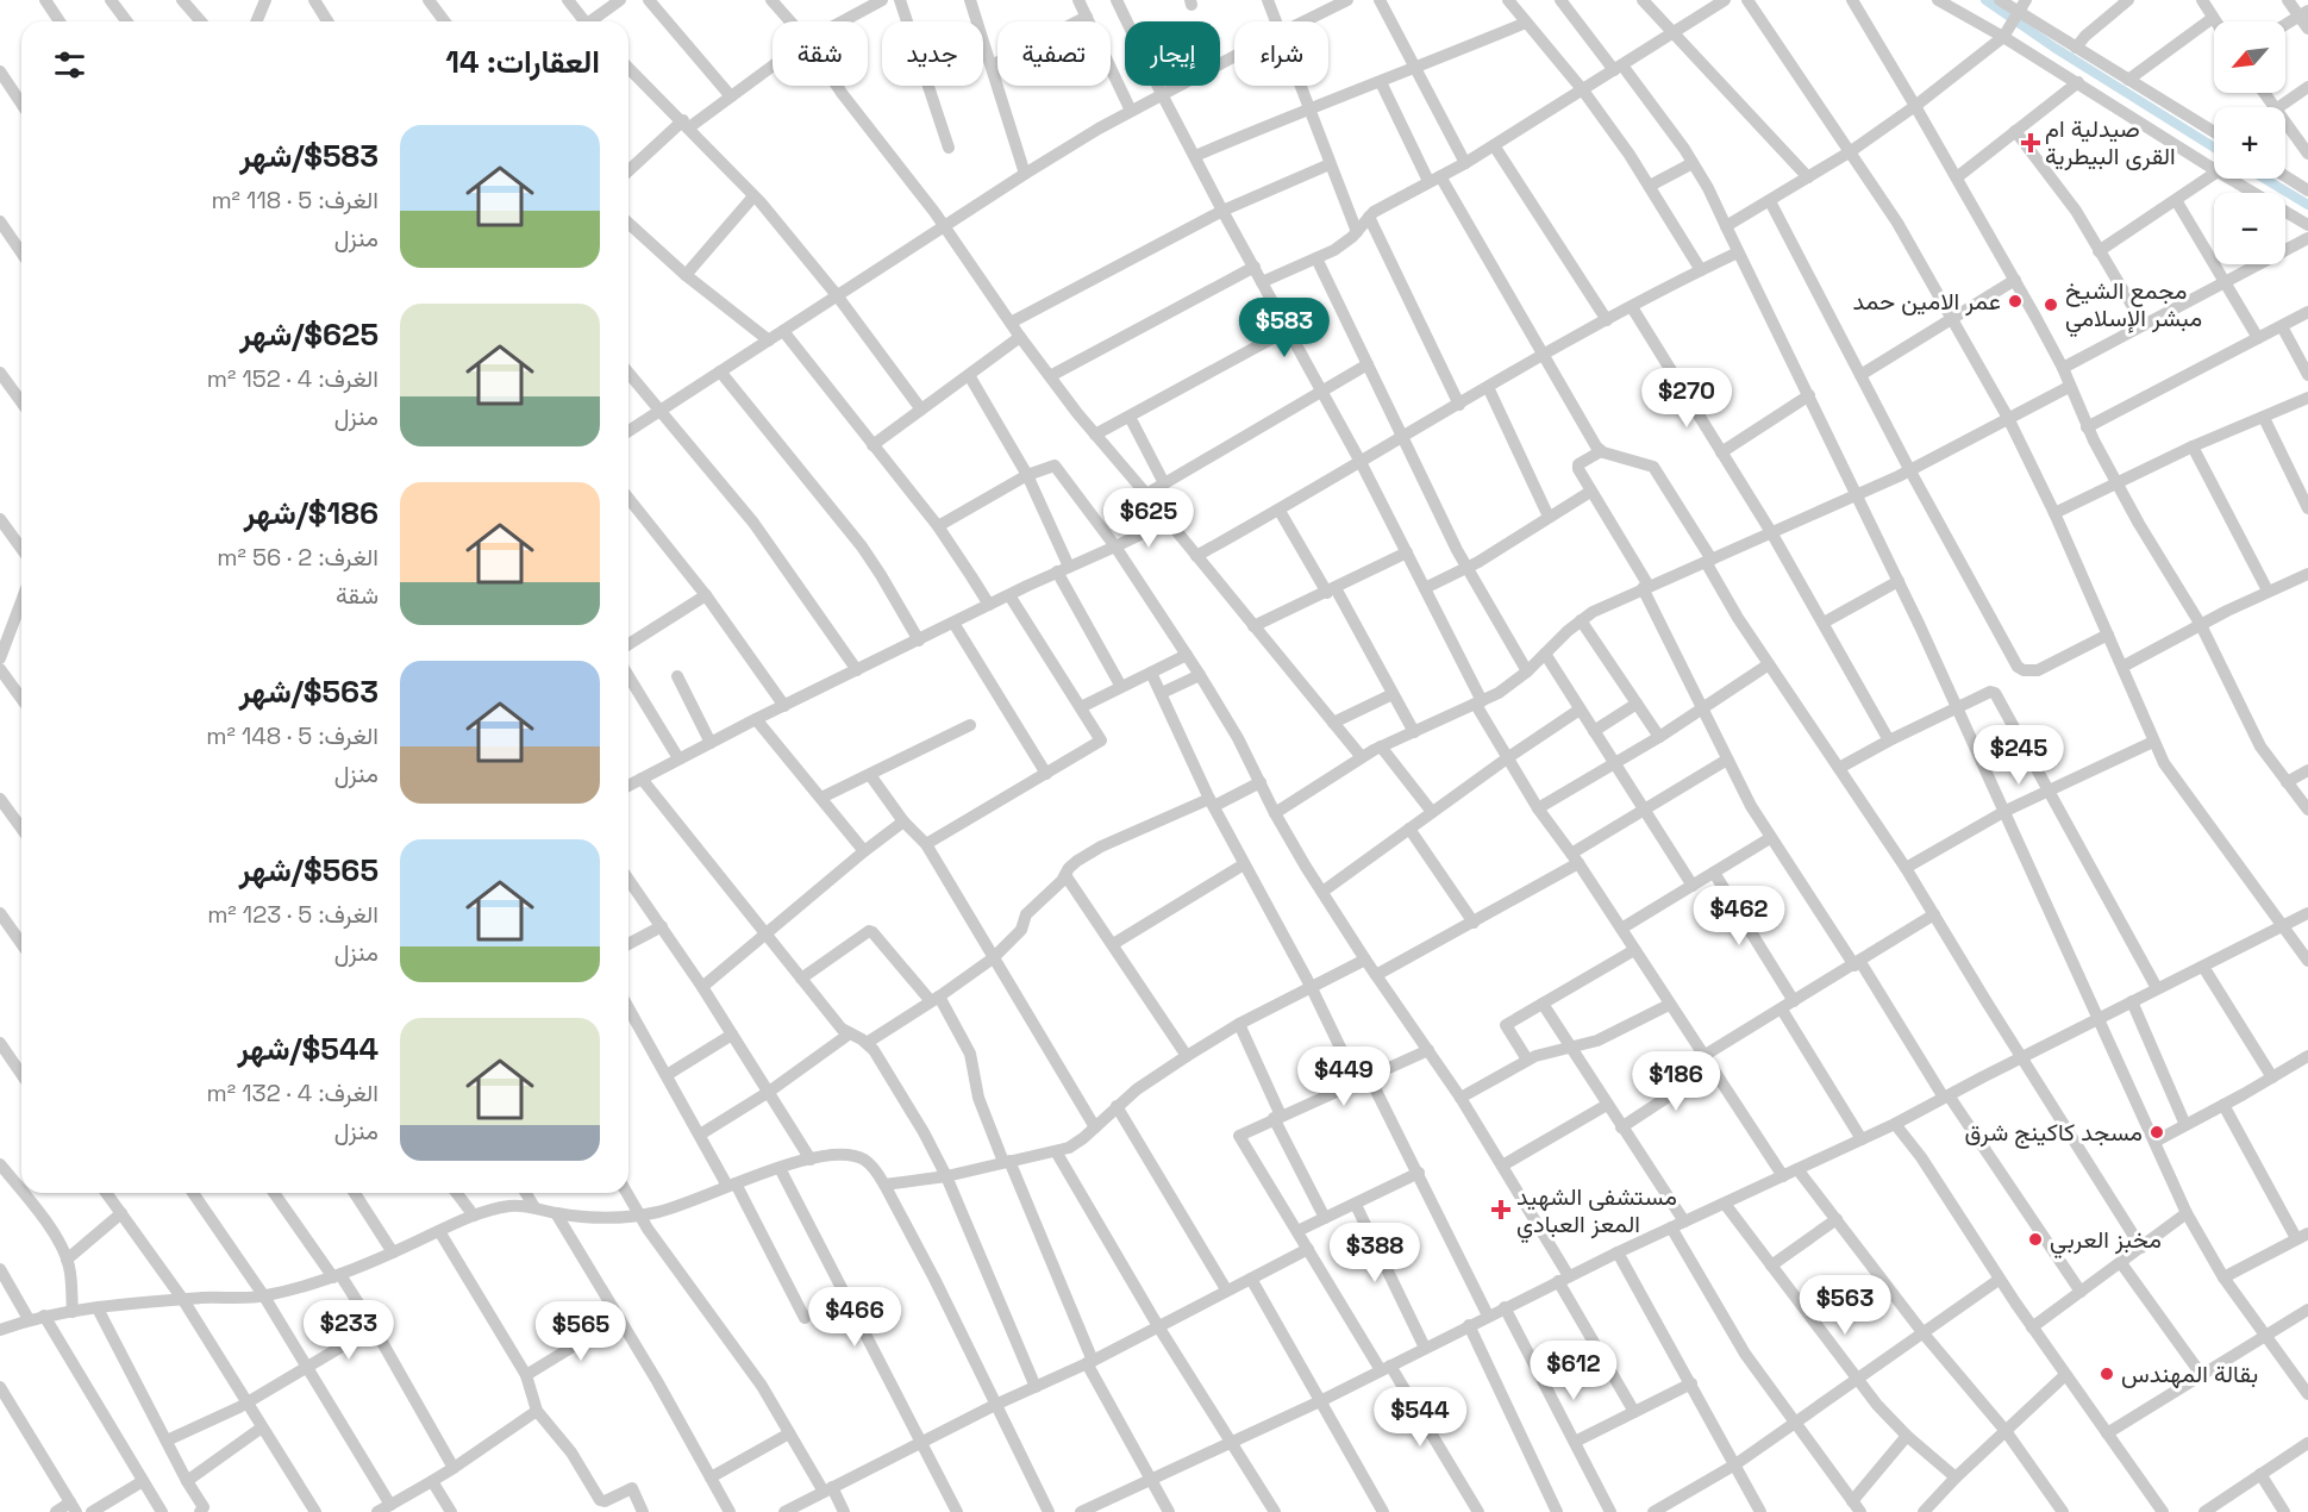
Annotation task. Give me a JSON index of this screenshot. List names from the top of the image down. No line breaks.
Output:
{"places":{"health":["صيدلية ام القرى البيطرية","مستشفى الشهيد المعز العبادي"],"other":["عمر الامين حمد","مجمع الشيخ مبشر الإسلامي","مسجد كاكينج شرق","مخبز العربي","بقالة المهندس"]},"north":"bottom left","page":{"map_buttons":["+","−"],"chip":["شراء","إيجار","تصفية","جديد","شقة"],"heading":"العقارات: 14","list":[{"name":"$583/شهر","note":"الغرف: 5 · 118 m² · منزل"},{"name":"$625/شهر","note":"الغرف: 4 · 152 m² · منزل"},{"name":"$186/شهر","note":"الغرف: 2 · 56 m² · شقة"},{"name":"$563/شهر","note":"الغرف: 5 · 148 m² · منزل"},{"name":"$565/شهر","note":"الغرف: 5 · 123 m² · منزل"},{"name":"$544/شهر","note":"الغرف: 4 · 132 m² · منزل"}],"price":["$583","$270","$625","$245","$462","$449","$186","$388","$563","$466","$233","$565","$612","$544"]}}
